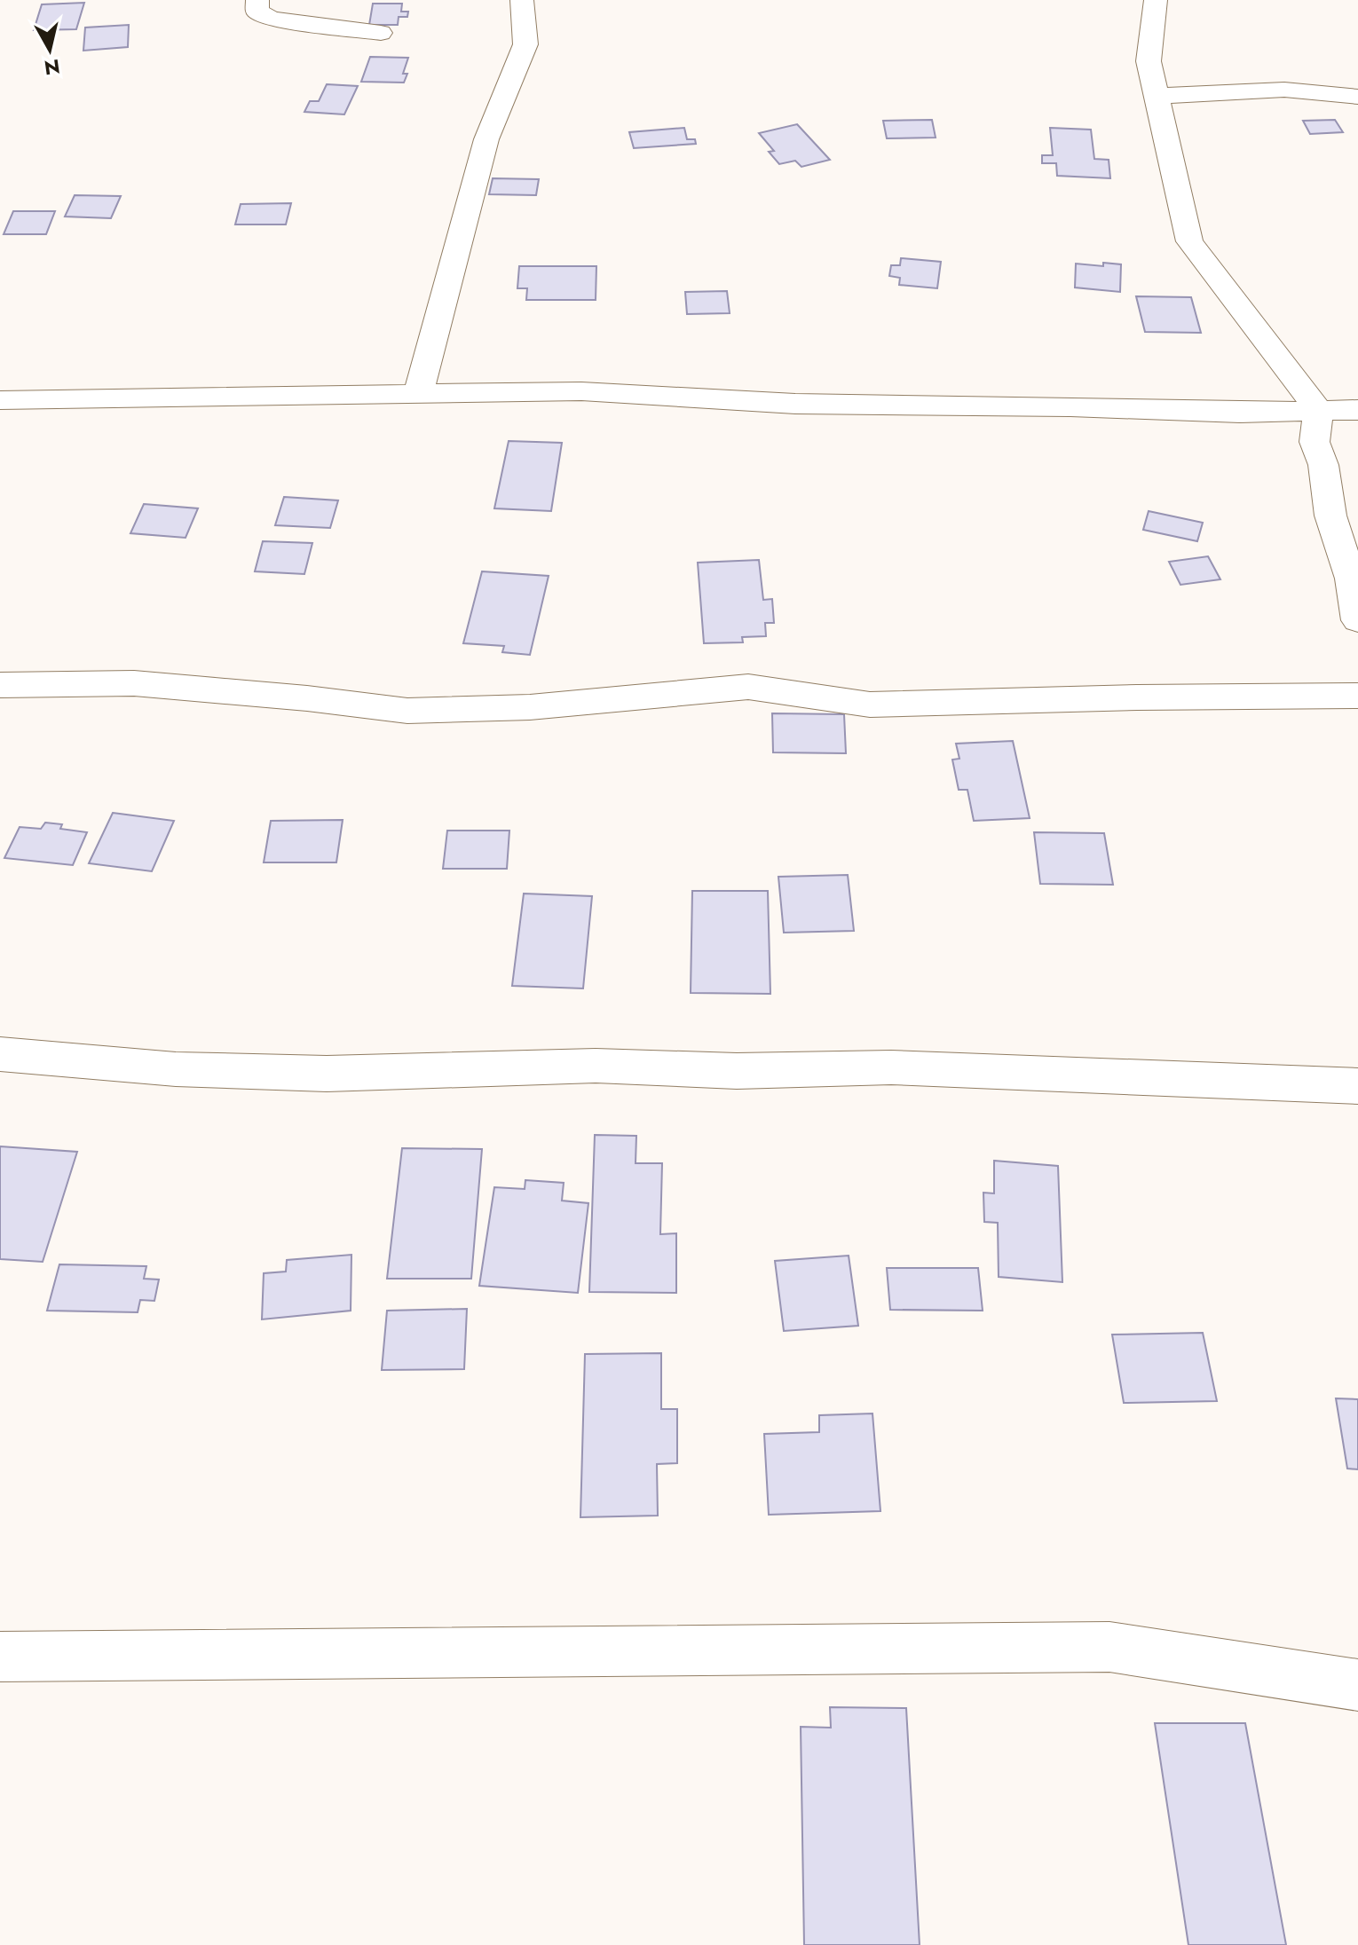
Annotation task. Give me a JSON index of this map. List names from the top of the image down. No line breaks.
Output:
{"north":"bottom"}
